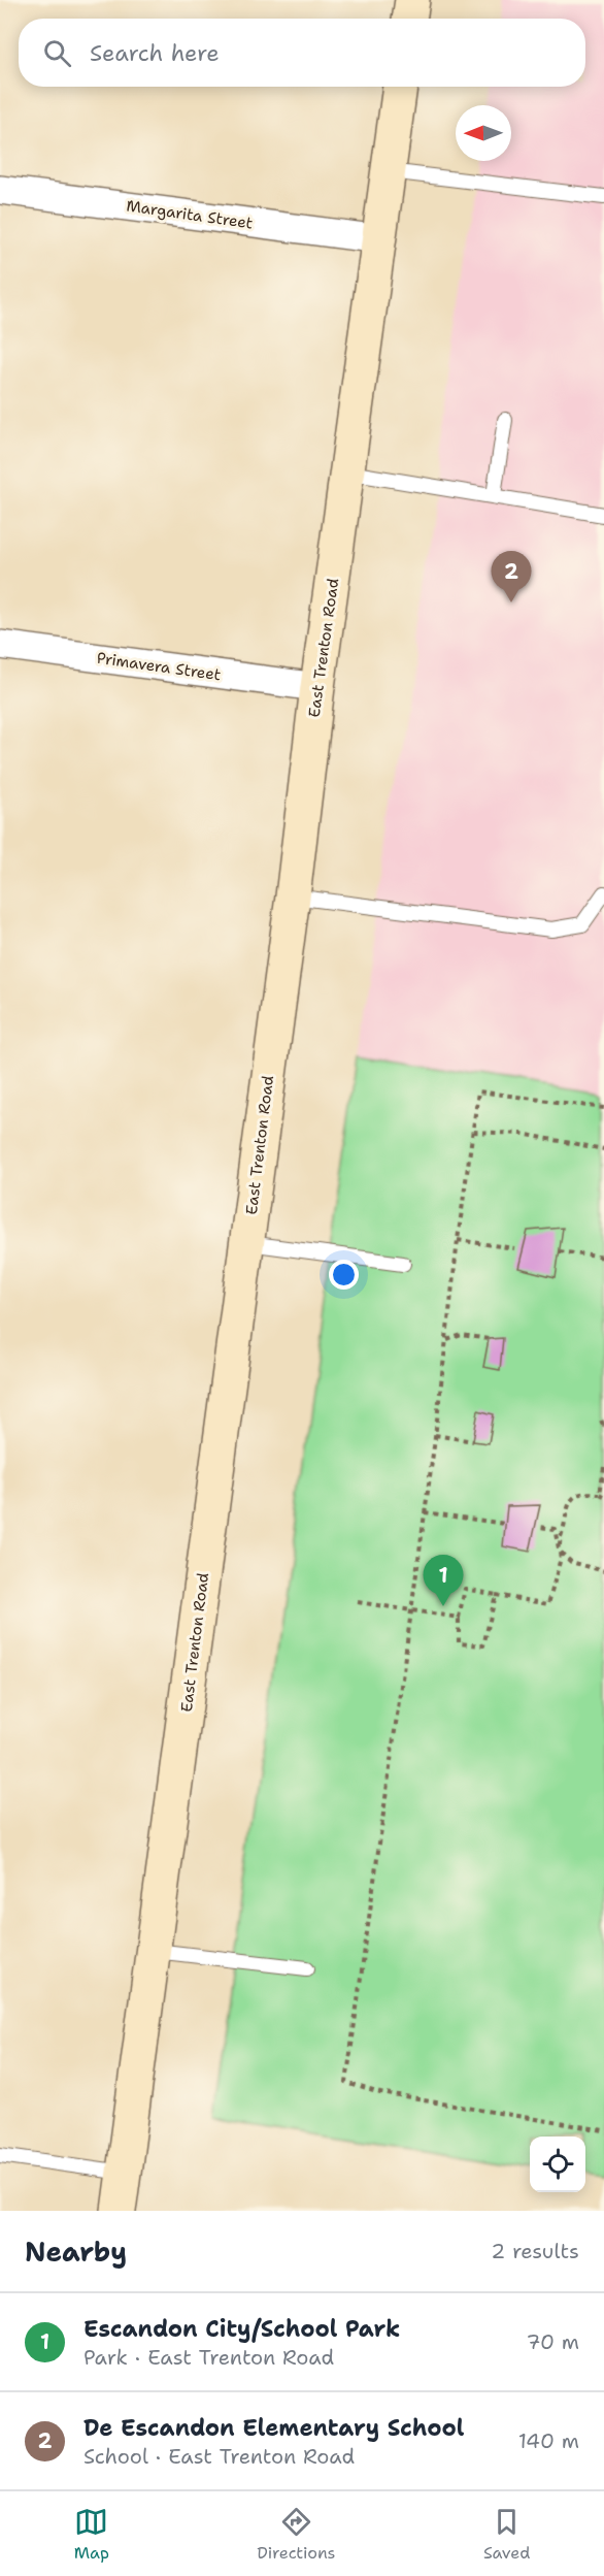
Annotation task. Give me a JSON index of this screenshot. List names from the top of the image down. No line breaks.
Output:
{"streets":{"main road":["East Trenton Road"],"street":["Margarita Street","Primavera Street"]},"crossings":[["Margarita Street","East Trenton Road"],["East Trenton Road","Primavera Street"]],"north":"left","page":{"search":"Search here","pins":["2","1"],"heading":["Nearby","2 results"],"list":[{"mark":"1","name":"Escandon City/School Park","note":"Park · East Trenton Road","value":"70 m"},{"mark":"2","name":"De Escandon Elementary School","note":"School · East Trenton Road","value":"140 m"}],"nav":["Map","Directions","Saved"]}}
